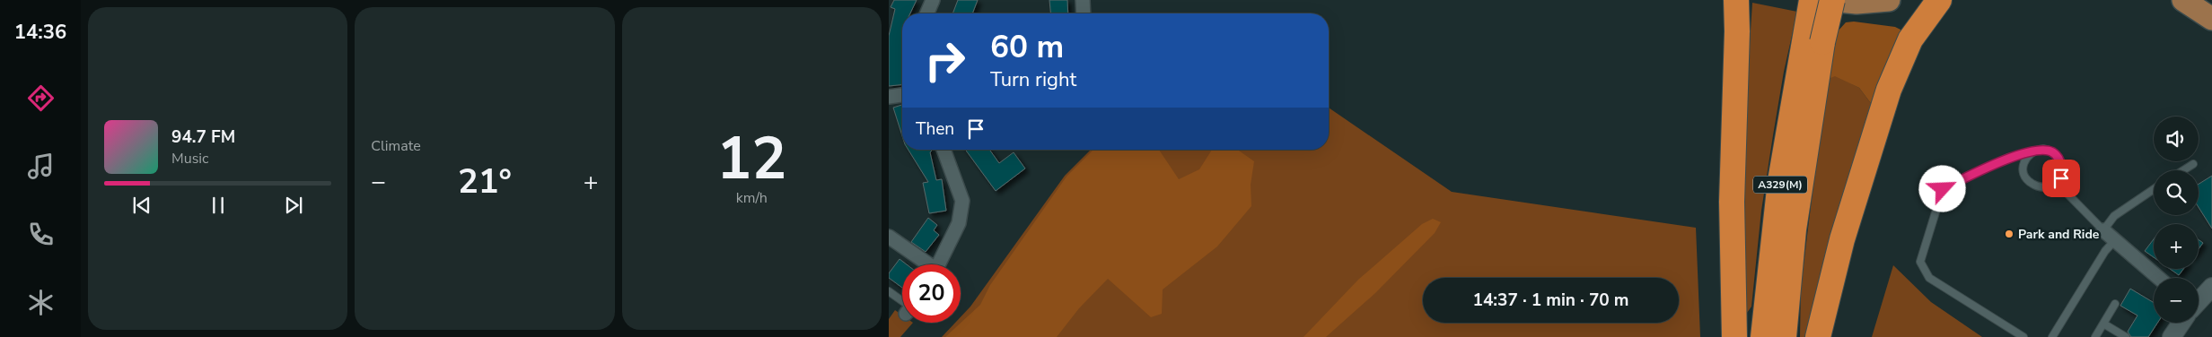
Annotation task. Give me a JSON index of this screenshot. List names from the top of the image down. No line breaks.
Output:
{"streets":{"highway":["A329(M)"]},"places":["Park and Ride"],"page":{"tabs":"14:36","tile":["Climate",["12","km/h"]],"turn":["60 m","Turn right"],"then":"Then","map_buttons":["+","−"],"song":["94.7 FM","Music"],"heat":["−","21°","+"],"limit":"20","trip":"14:37 · 1 min · 70 m"}}
